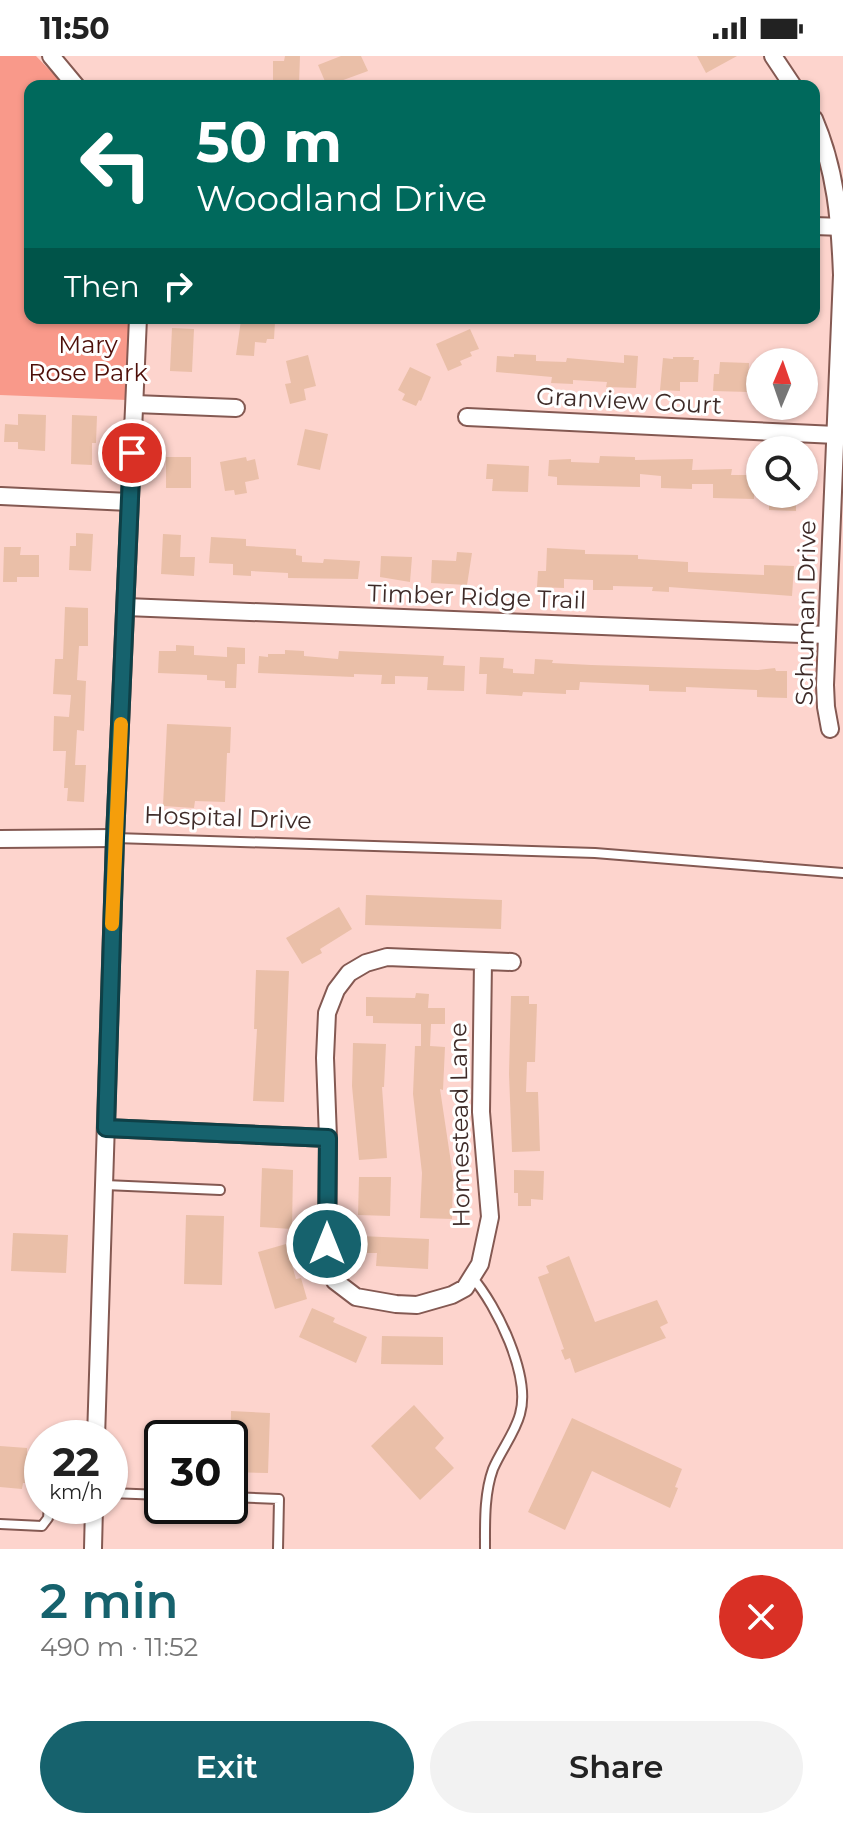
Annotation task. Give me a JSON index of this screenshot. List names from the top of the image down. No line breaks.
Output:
{"streets":{"street":["Granview Court","Timber Ridge Trail","Schuman Drive","Hospital Drive","Homestead Lane"]},"crossings":[["Granview Court","Schuman Drive"],["Timber Ridge Trail","Schuman Drive"]],"parks":["Mary Rose Park"],"north":"top","page":{"status":"11:50","turn":["50 m","Woodland Drive"],"then":"Then","speed":"22 km/h","limit":"30","heading":["2 min","490 m · 11:52"],"buttons":["Exit","Share"]}}
